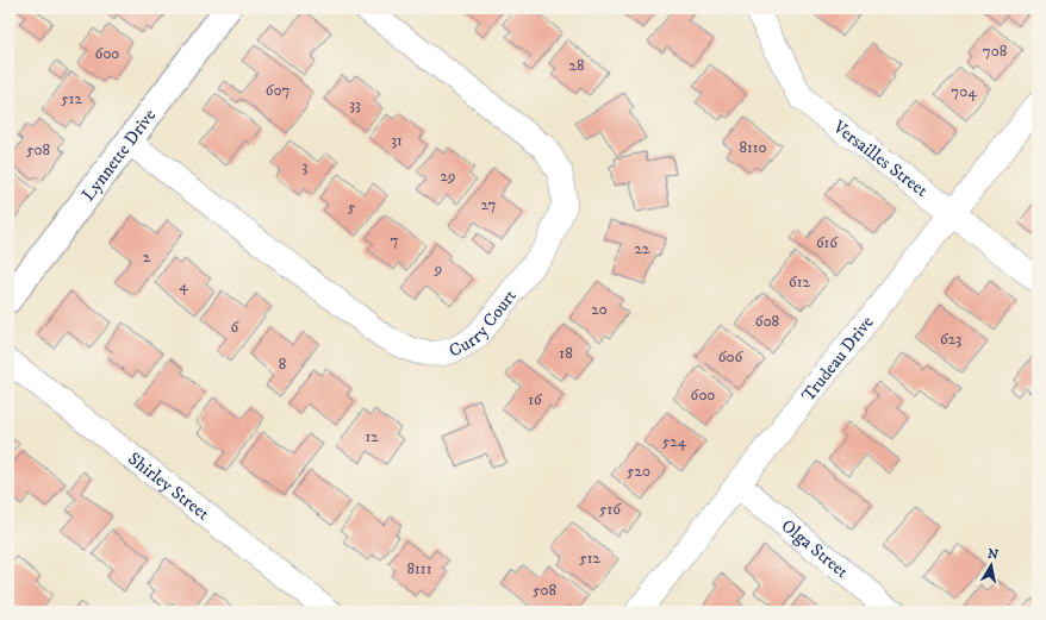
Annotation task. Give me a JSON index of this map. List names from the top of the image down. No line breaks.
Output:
{"streets":{"street":["Lynnette Drive","Versailles Street","Curry Court","Trudeau Drive","Shirley Street","Olga Street"]},"crossings":[["Lynnette Drive","Curry Court"],["Versailles Street","Trudeau Drive"],["Trudeau Drive","Olga Street"]],"house_numbers":["708","600","28","607","704","512","33","31","8110","508","3","29","27","5","7","616","22","2","9","612","4","20","608","6","623","18","606","8","600","16","12","524","520","516","512","8111","508"],"north":"top"}
